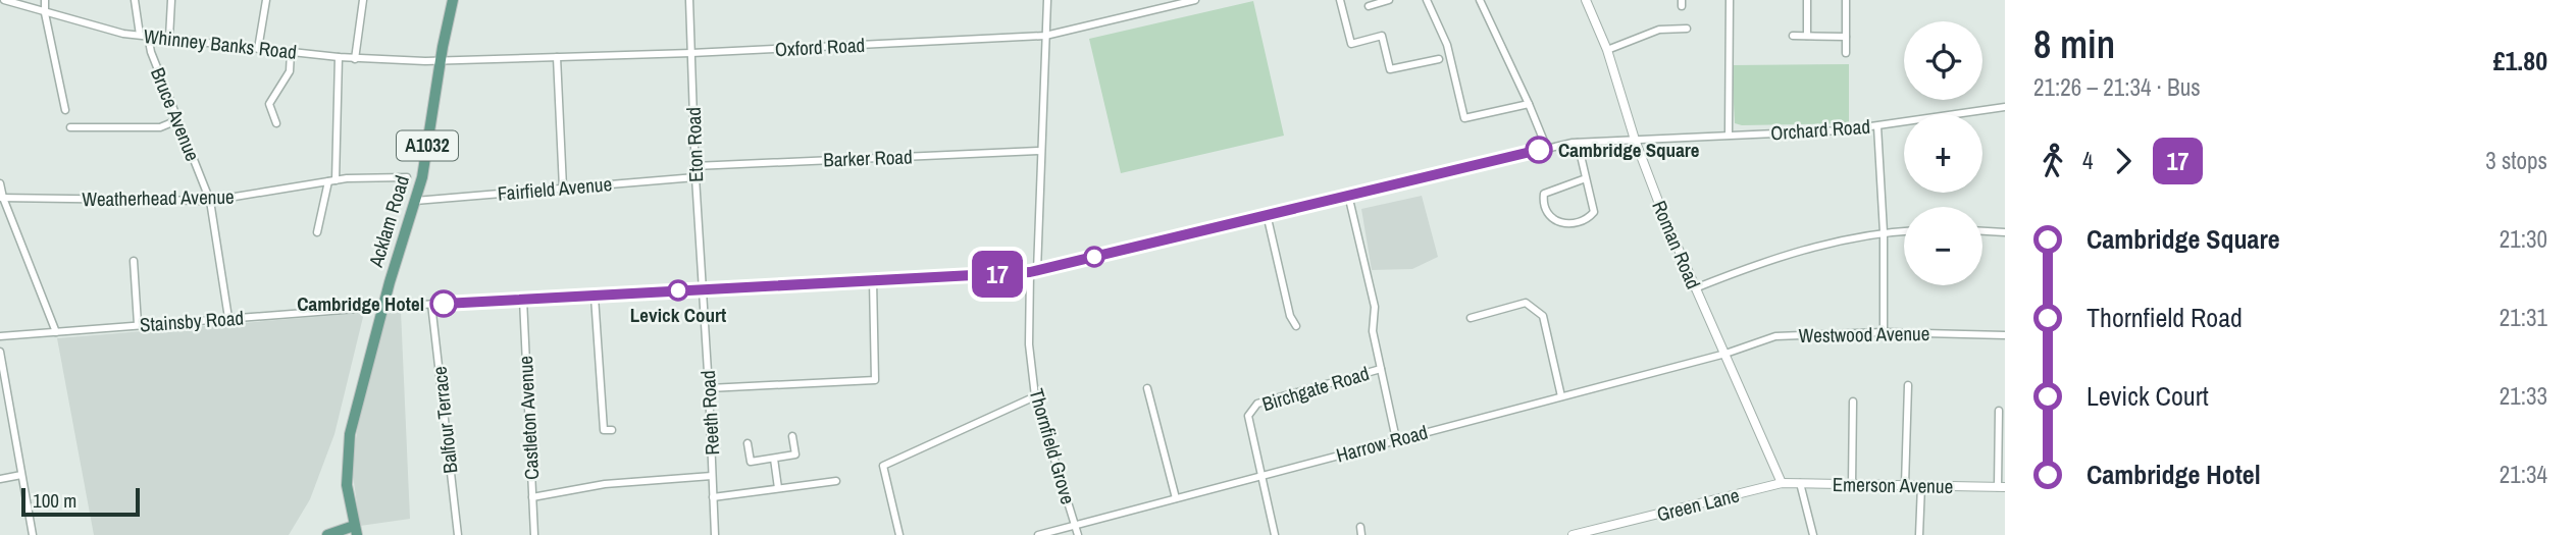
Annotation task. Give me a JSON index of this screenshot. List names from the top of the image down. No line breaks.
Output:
{"streets":{"main road":["A1032","Acklam Road"],"street":["Whinney Banks Road","Oxford Road","Bruce Avenue","Orchard Road","Eton Road","Barker Road","Fairfield Avenue","Weatherhead Avenue","Roman Road","Stainsby Road","Westwood Avenue","Birchgate Road","Reeth Road","Castleton Avenue","Balfour Terrace","Harrow Road","Thornfield Grove","Emerson Avenue","Green Lane"]},"crossings":[["Whinney Banks Road","Oxford Road"],["Whinney Banks Road","Bruce Avenue"],["Whinney Banks Road","Acklam Road"],["Oxford Road","Eton Road"],["Oxford Road","Acklam Road"],["Oxford Road","Thornfield Grove"],["Bruce Avenue","Weatherhead Avenue"],["Bruce Avenue","Stainsby Road"],["Orchard Road","Roman Road"],["Orchard Road","Stainsby Road"],["Orchard Road","Thornfield Grove"],["Eton Road","Barker Road"],["Eton Road","Fairfield Avenue"],["Eton Road","Stainsby Road"],["Eton Road","Reeth Road"],["Barker Road","Thornfield Grove"],["Fairfield Avenue","Acklam Road"],["Acklam Road","Stainsby Road"],["Roman Road","Westwood Avenue"],["Roman Road","Harrow Road"],["Roman Road","Emerson Avenue"],["Roman Road","Green Lane"],["Stainsby Road","Reeth Road"],["Stainsby Road","Castleton Avenue"],["Stainsby Road","Balfour Terrace"],["Stainsby Road","Thornfield Grove"],["Westwood Avenue","Harrow Road"],["Birchgate Road","Harrow Road"],["Harrow Road","Thornfield Grove"],["Emerson Avenue","Green Lane"]],"places":["Cambridge Square","Levick Court","Cambridge Hotel"],"lines":["bus line 17"],"scale_bar":"100 m","page":{"on_map":"17","heading":["8 min","21:26 – 21:34 · Bus","£1.80"],"map_buttons":["+","−"],"legs":["4","17","3 stops"],"list":[{"name":"Cambridge Square","value":"21:30"},{"name":"Thornfield Road","value":"21:31"},{"name":"Levick Court","value":"21:33"},{"name":"Cambridge Hotel","value":"21:34"}],"scale":"100 m"}}
